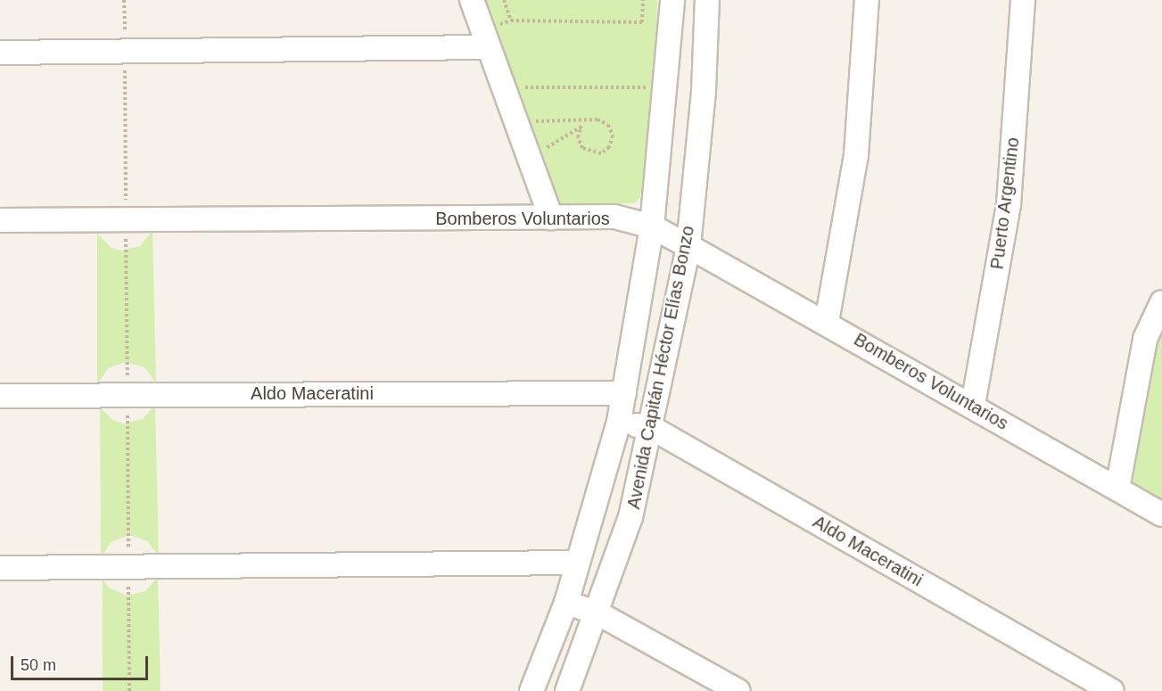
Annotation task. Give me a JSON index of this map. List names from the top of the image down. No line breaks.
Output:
{"streets":{"street":["Puerto Argentino","Bomberos Voluntarios","Avenida Capitán Héctor Elías Bonzo","Aldo Maceratini"]},"crossings":[["Puerto Argentino","Bomberos Voluntarios"],["Bomberos Voluntarios","Avenida Capitán Héctor Elías Bonzo"],["Avenida Capitán Héctor Elías Bonzo","Aldo Maceratini"]],"scale_bar":"50 m"}
